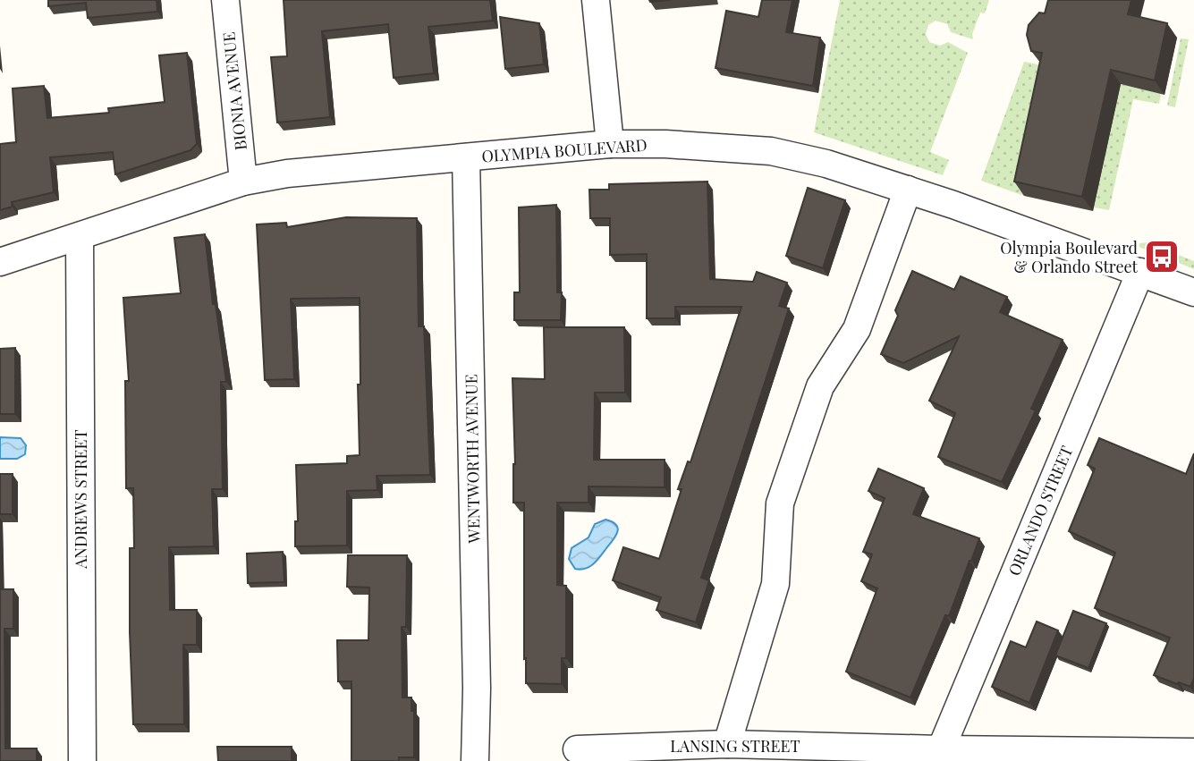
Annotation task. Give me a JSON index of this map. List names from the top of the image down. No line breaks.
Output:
{"streets":{"street":["BIONIA AVENUE","OLYMPIA BOULEVARD","WENTWORTH AVENUE","ANDREWS STREET","ORLANDO STREET","LANSING STREET"]},"crossings":[["BIONIA AVENUE","OLYMPIA BOULEVARD"],["OLYMPIA BOULEVARD","WENTWORTH AVENUE"],["OLYMPIA BOULEVARD","ANDREWS STREET"],["OLYMPIA BOULEVARD","ORLANDO STREET"],["ORLANDO STREET","LANSING STREET"]],"places":{"bus stop":["Olympia Boulevard & Orlando Street"]}}
